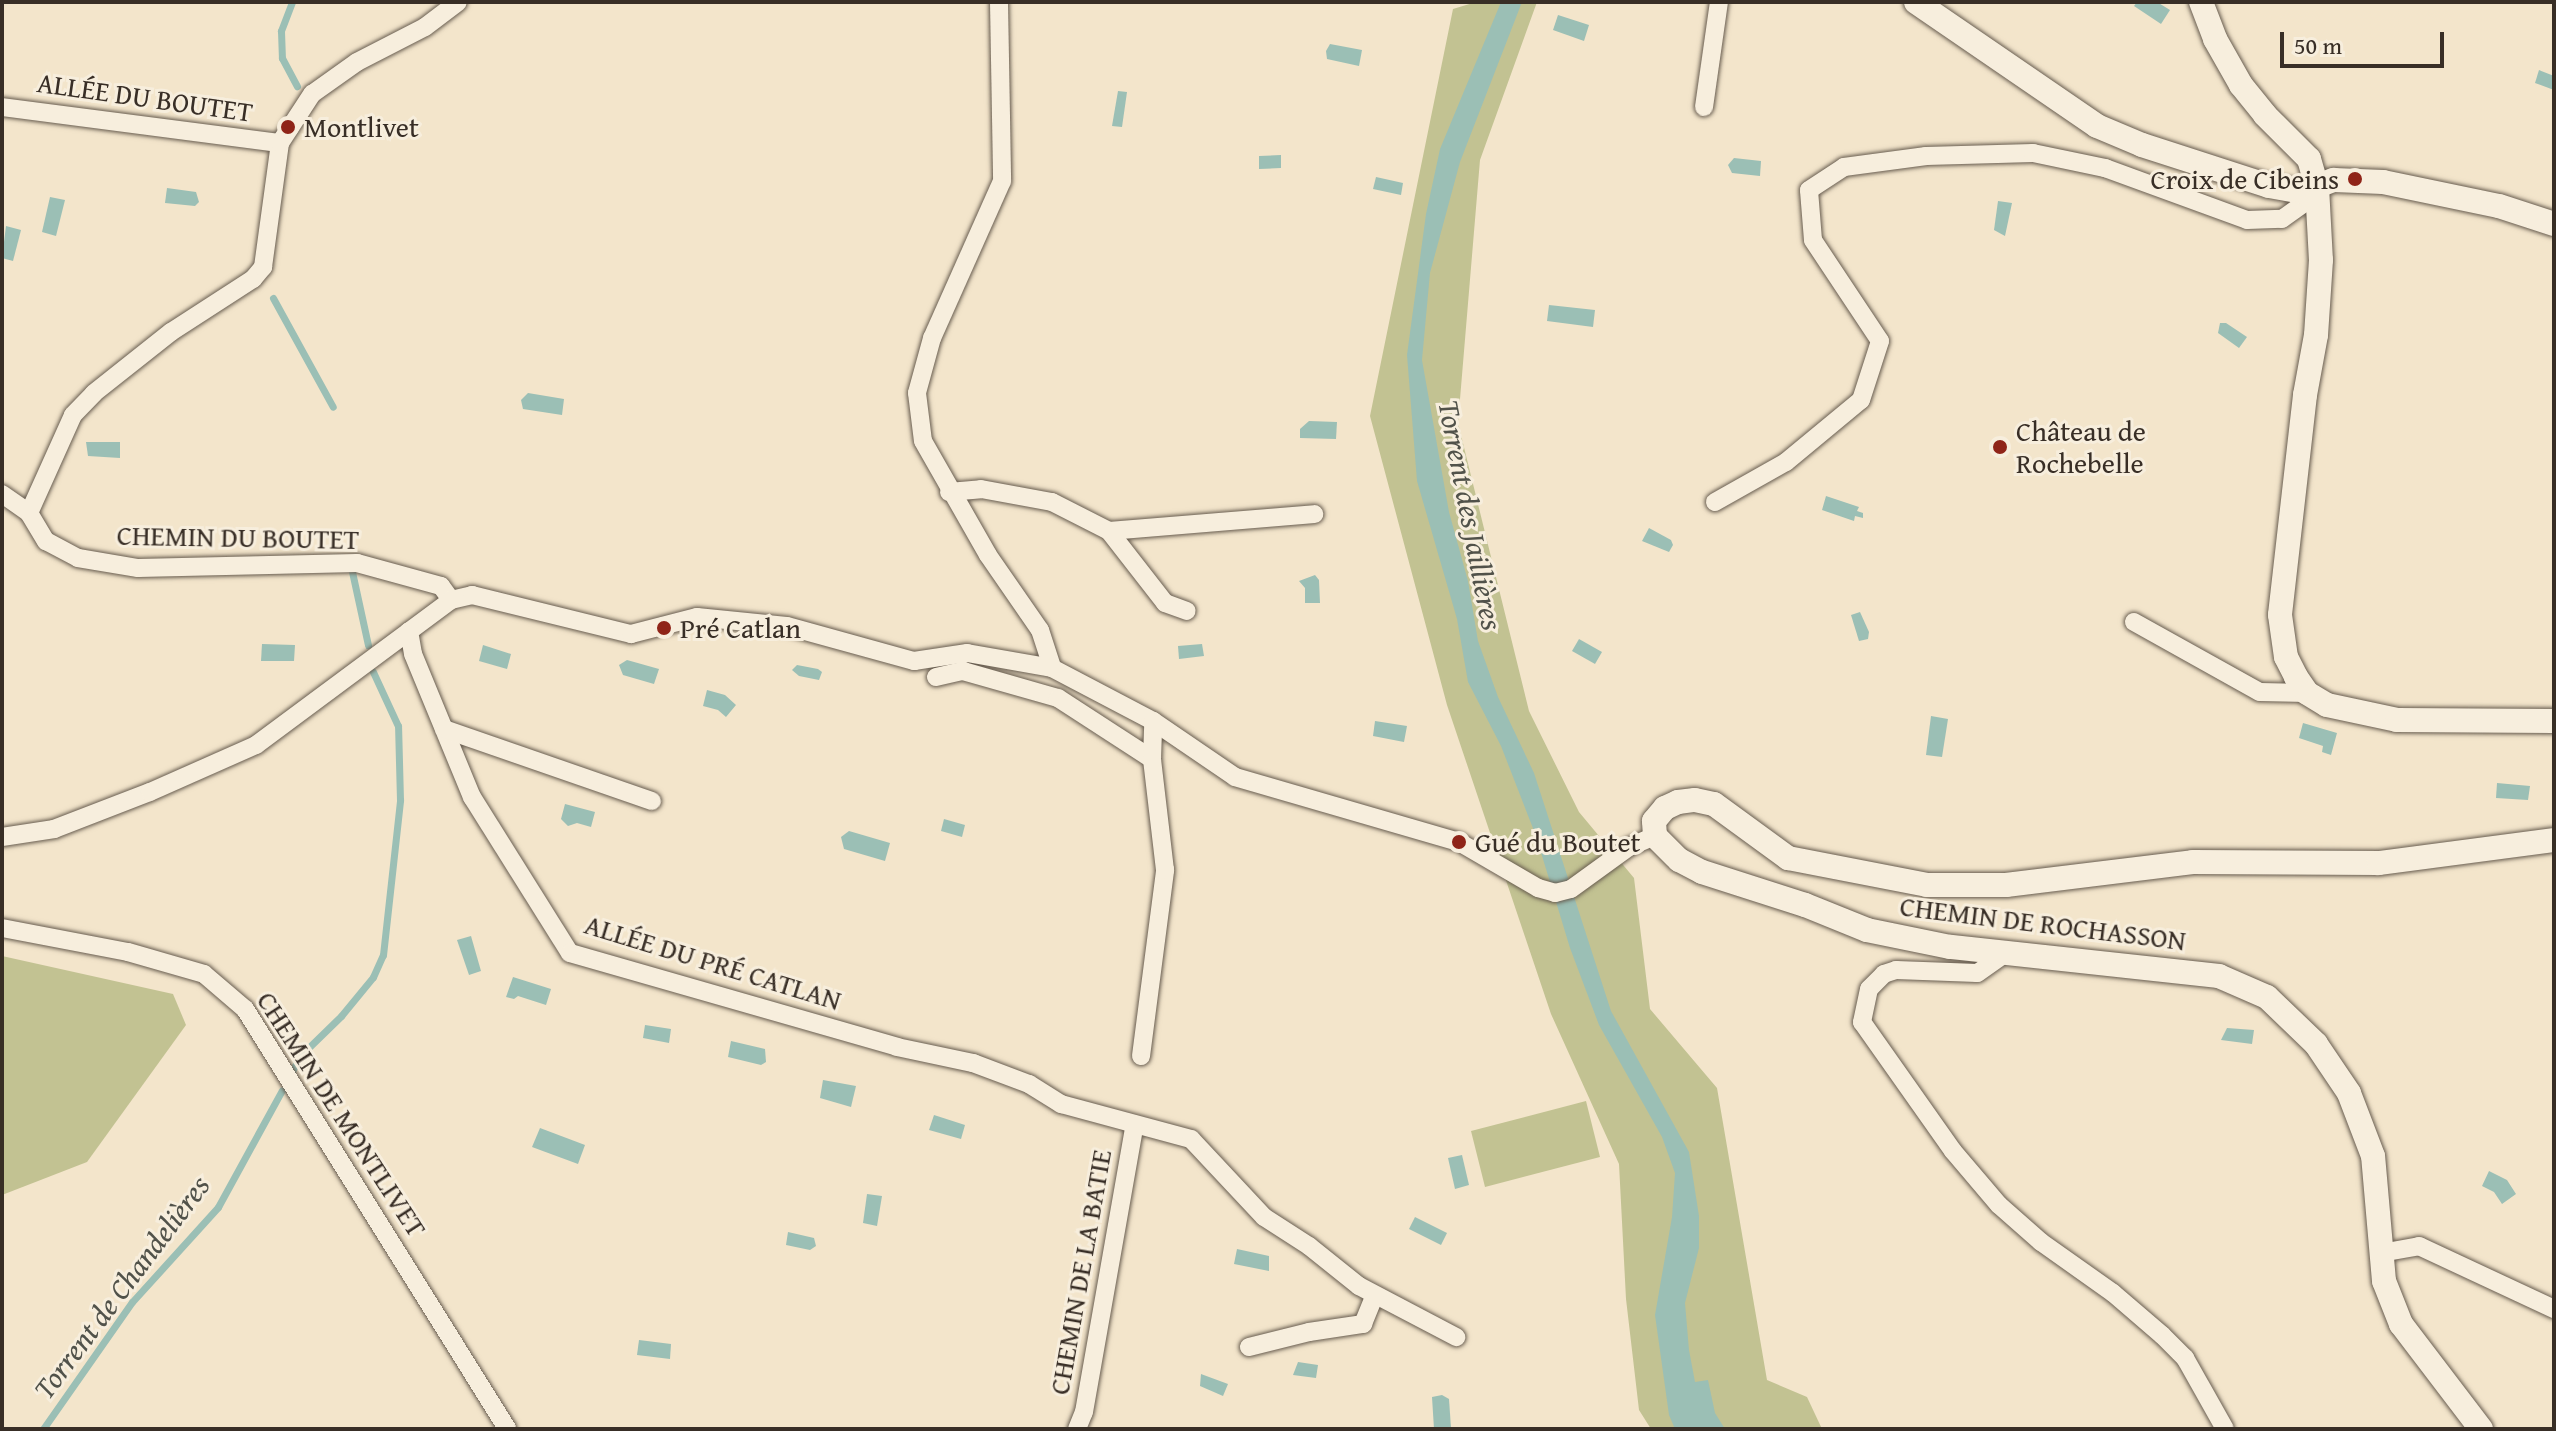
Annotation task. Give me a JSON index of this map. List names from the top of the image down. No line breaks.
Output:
{"streets":{"street":["ALLÉE DU BOUTET","CHEMIN DU BOUTET","CHEMIN DE ROCHASSON","ALLÉE DU PRÉ CATLAN","CHEMIN DE MONTLIVET","CHEMIN DE LA BATIE"]},"crossings":[["ALLÉE DU PRÉ CATLAN","CHEMIN DE LA BATIE"]],"water":["Torrent des Jaillières","Torrent de Chandelières"],"places":["Montlivet","Croix de Cibeins","Château de Rochebelle","Pré Catlan","Gué du Boutet"],"scale_bar":"50 m"}
